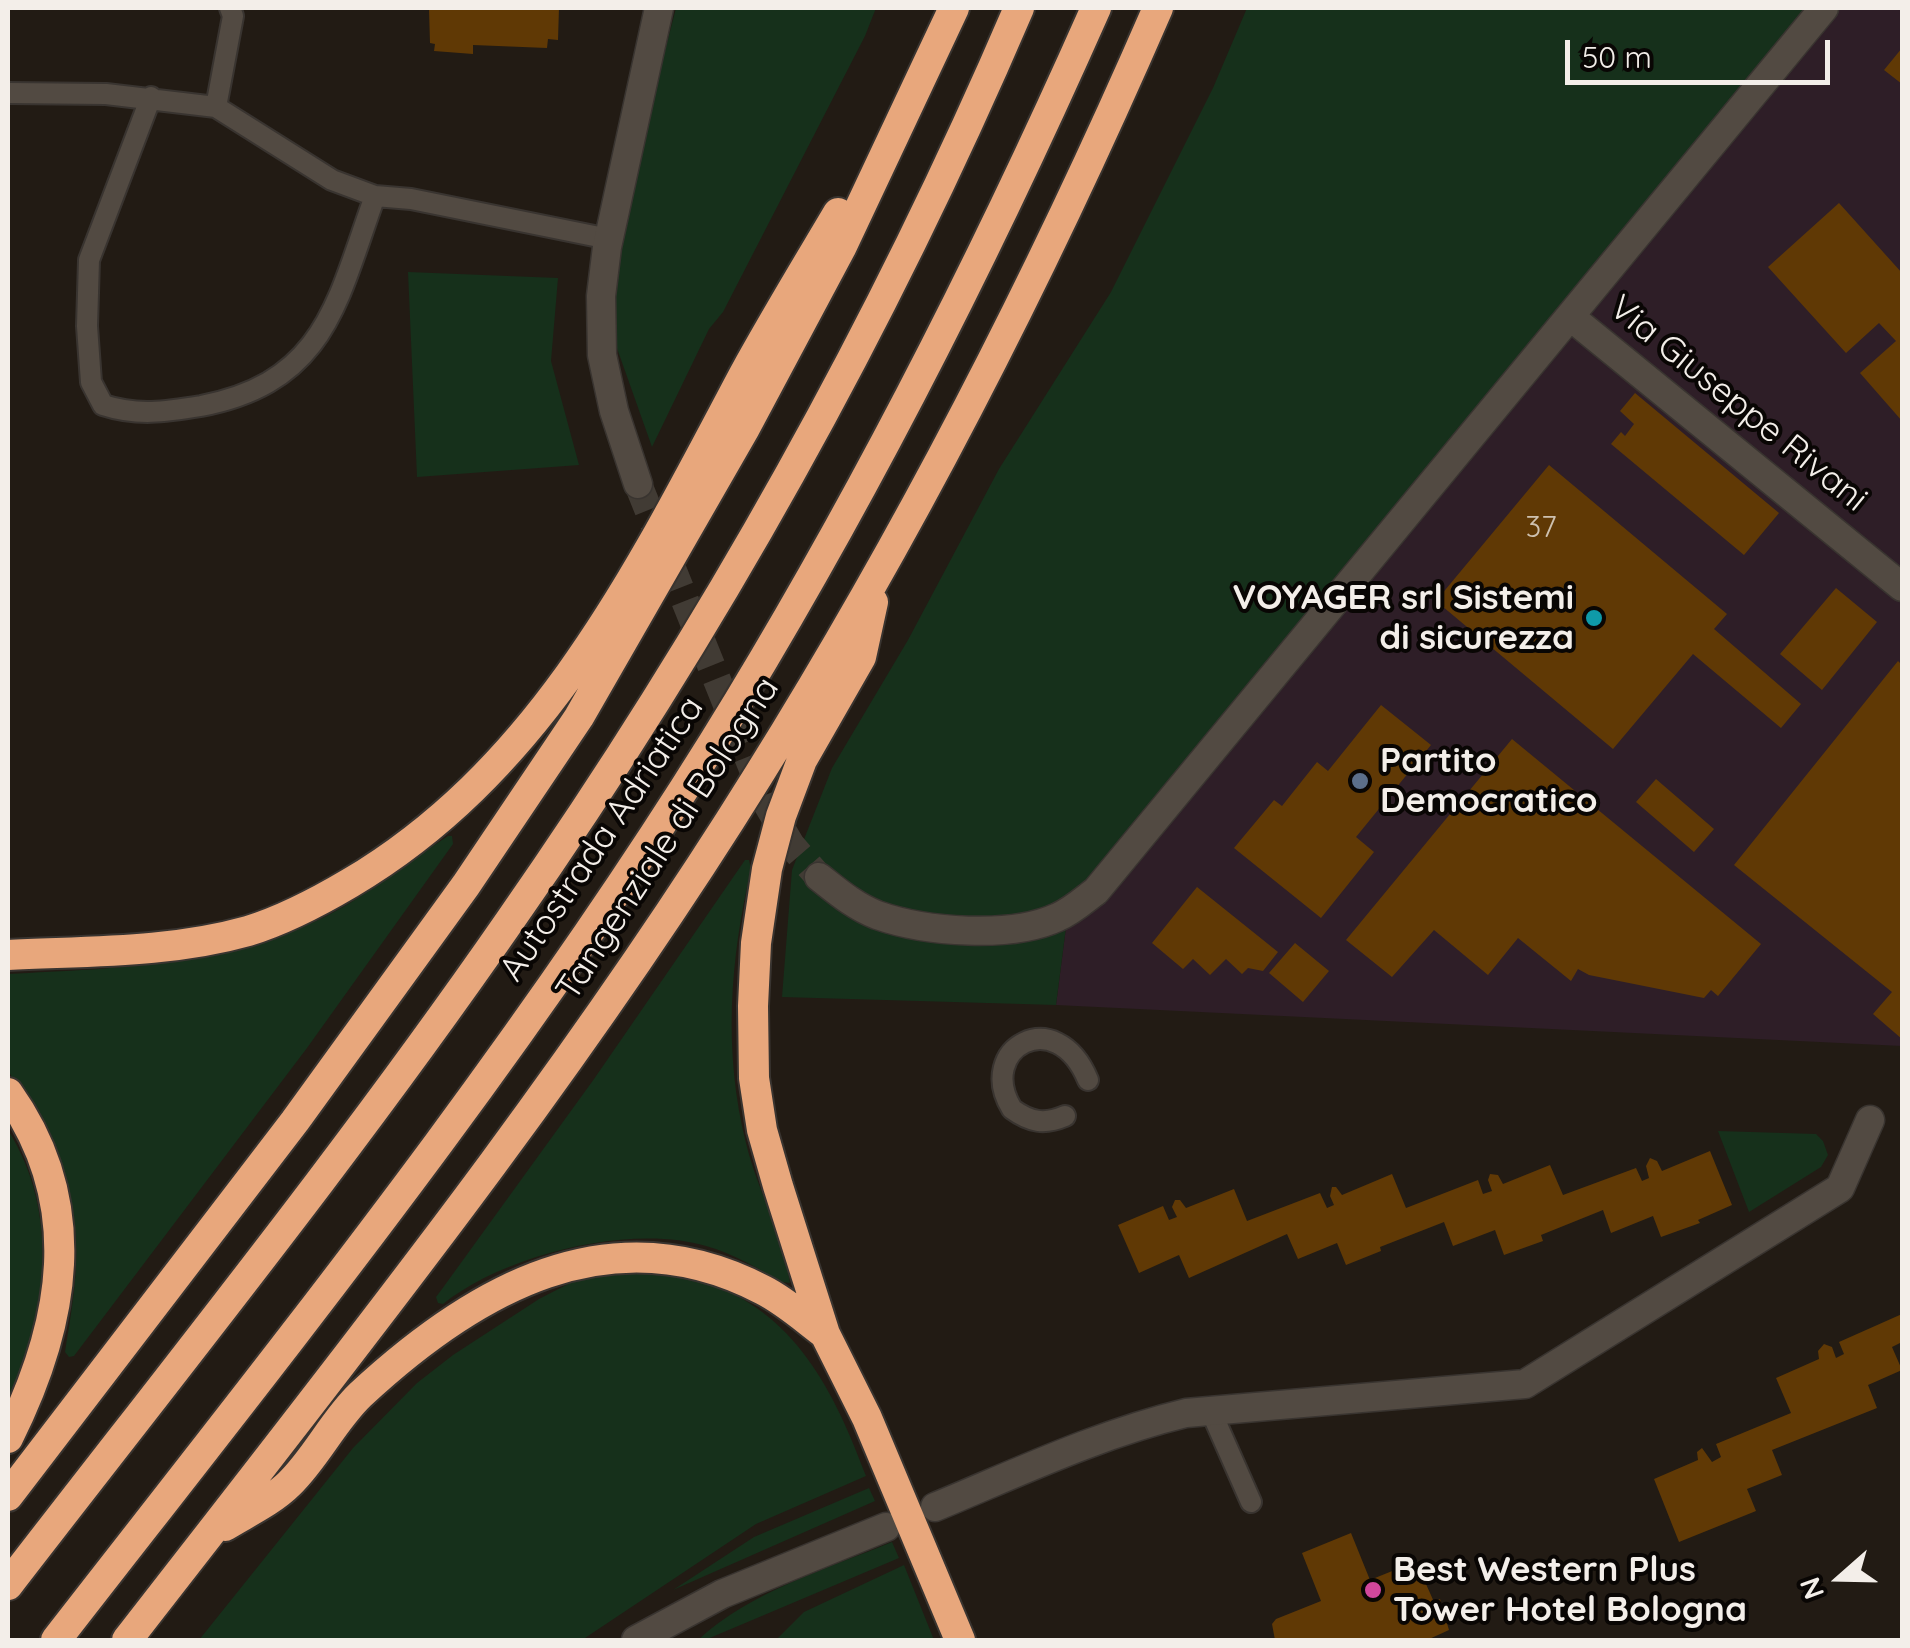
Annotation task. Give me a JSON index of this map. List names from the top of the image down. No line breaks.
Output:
{"streets":{"highway":["Autostrada Adriatica","Tangenziale di Bologna"],"street":["Via Giuseppe Rivani"]},"places":["VOYAGER srl Sistemi di sicurezza","Partito Democratico","Best Western Plus Tower Hotel Bologna"],"house_numbers":["37"],"scale_bar":"50 m","north":"left"}
